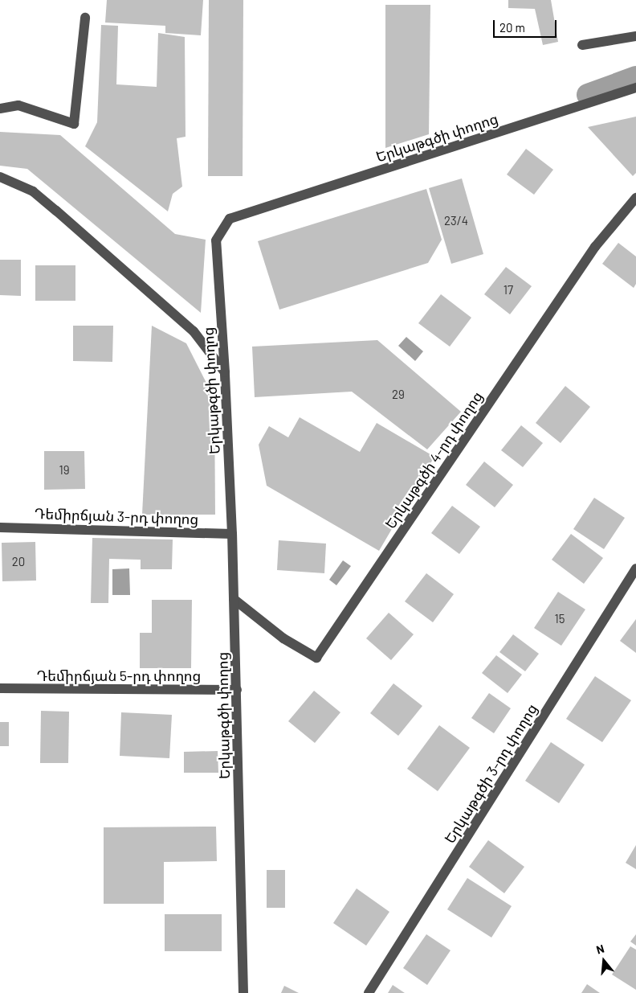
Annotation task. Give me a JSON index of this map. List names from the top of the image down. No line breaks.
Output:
{"streets":{"street":["Երկաթգծի փողոց","Երկաթգծի 4-րդ փողոց","Դեմիրճյան 3-րդ փողոց","Դեմիրճյան 5-րդ փողոց","Երկաթգծի 3-րդ փողոց"]},"crossings":[["Երկաթգծի փողոց","Երկաթգծի 4-րդ փողոց"],["Երկաթգծի փողոց","Դեմիրճյան 3-րդ փողոց"],["Երկաթգծի փողոց","Դեմիրճյան 5-րդ փողոց"]],"house_numbers":["23/4","17","29","19","20","15"],"scale_bar":"20 m","north":"top"}
